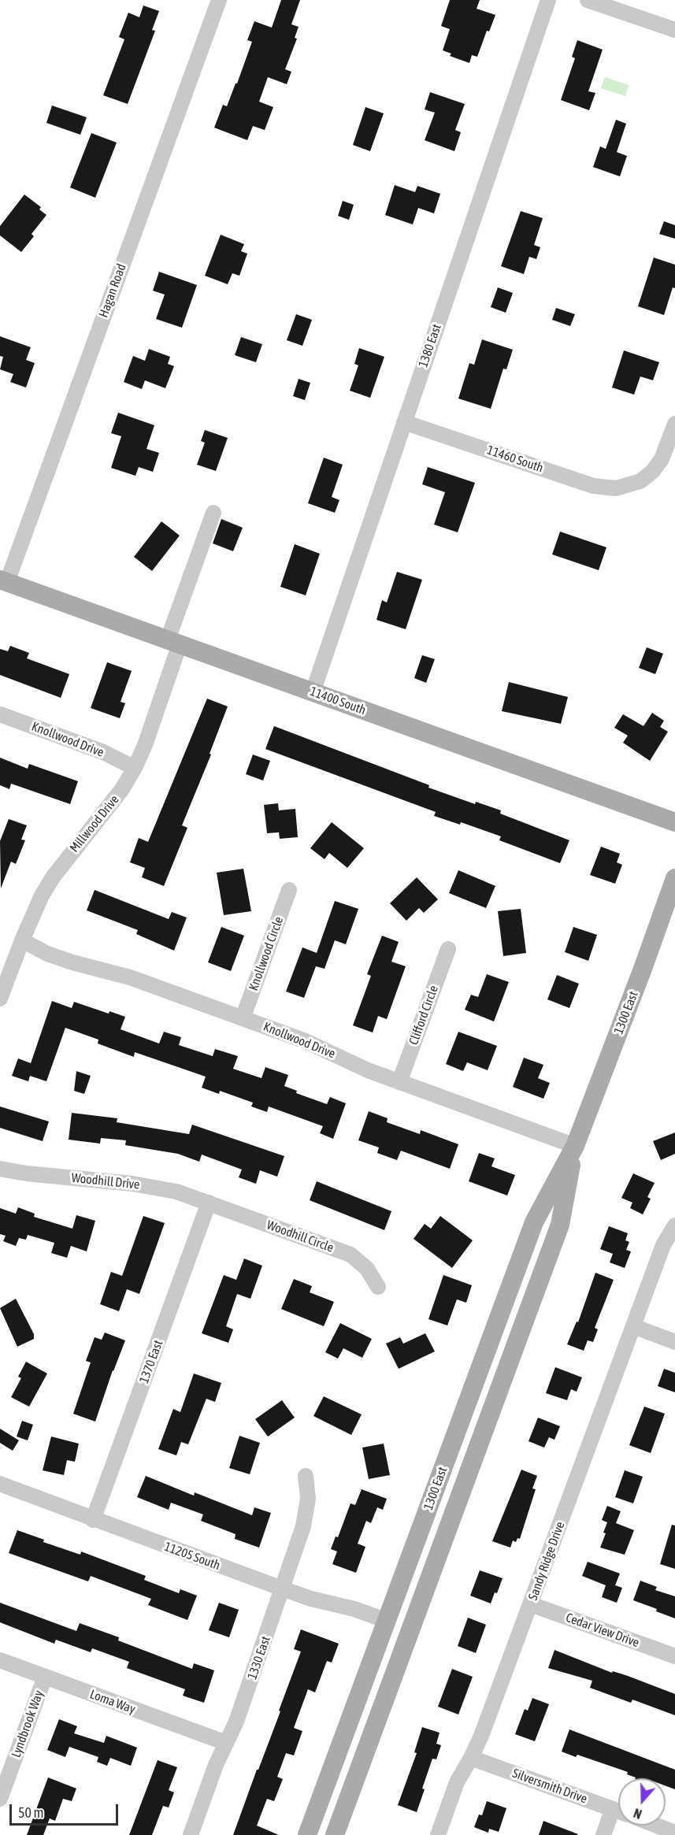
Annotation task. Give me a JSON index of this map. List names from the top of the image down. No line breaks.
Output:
{"streets":{"main road":["11400 South","1300 East"],"street":["Hagan Road","1380 East","11460 South","Knollwood Drive","Millwood Drive","Knollwood Circle","Clifford Circle","Woodhill Drive","Woodhill Circle","1370 East","11205 South","Sandy Ridge Drive","Cedar View Drive","1330 East","Loma Way","Lyndbrook Way","Silversmith Drive"]},"crossings":[["Hagan Road","11400 South"],["1380 East","11460 South"],["1380 East","11400 South"],["11400 South","Millwood Drive"],["Knollwood Drive","Millwood Drive"],["Knollwood Drive","Knollwood Circle"],["Knollwood Drive","1300 East"],["Knollwood Drive","Clifford Circle"],["1300 East","11205 South"],["Woodhill Drive","Woodhill Circle"],["Woodhill Drive","1370 East"],["Woodhill Circle","1370 East"],["1370 East","11205 South"],["11205 South","1330 East"],["Sandy Ridge Drive","Cedar View Drive"],["Sandy Ridge Drive","Silversmith Drive"],["1330 East","Loma Way"],["Loma Way","Lyndbrook Way"]],"scale_bar":"50 m","north":"bottom"}
